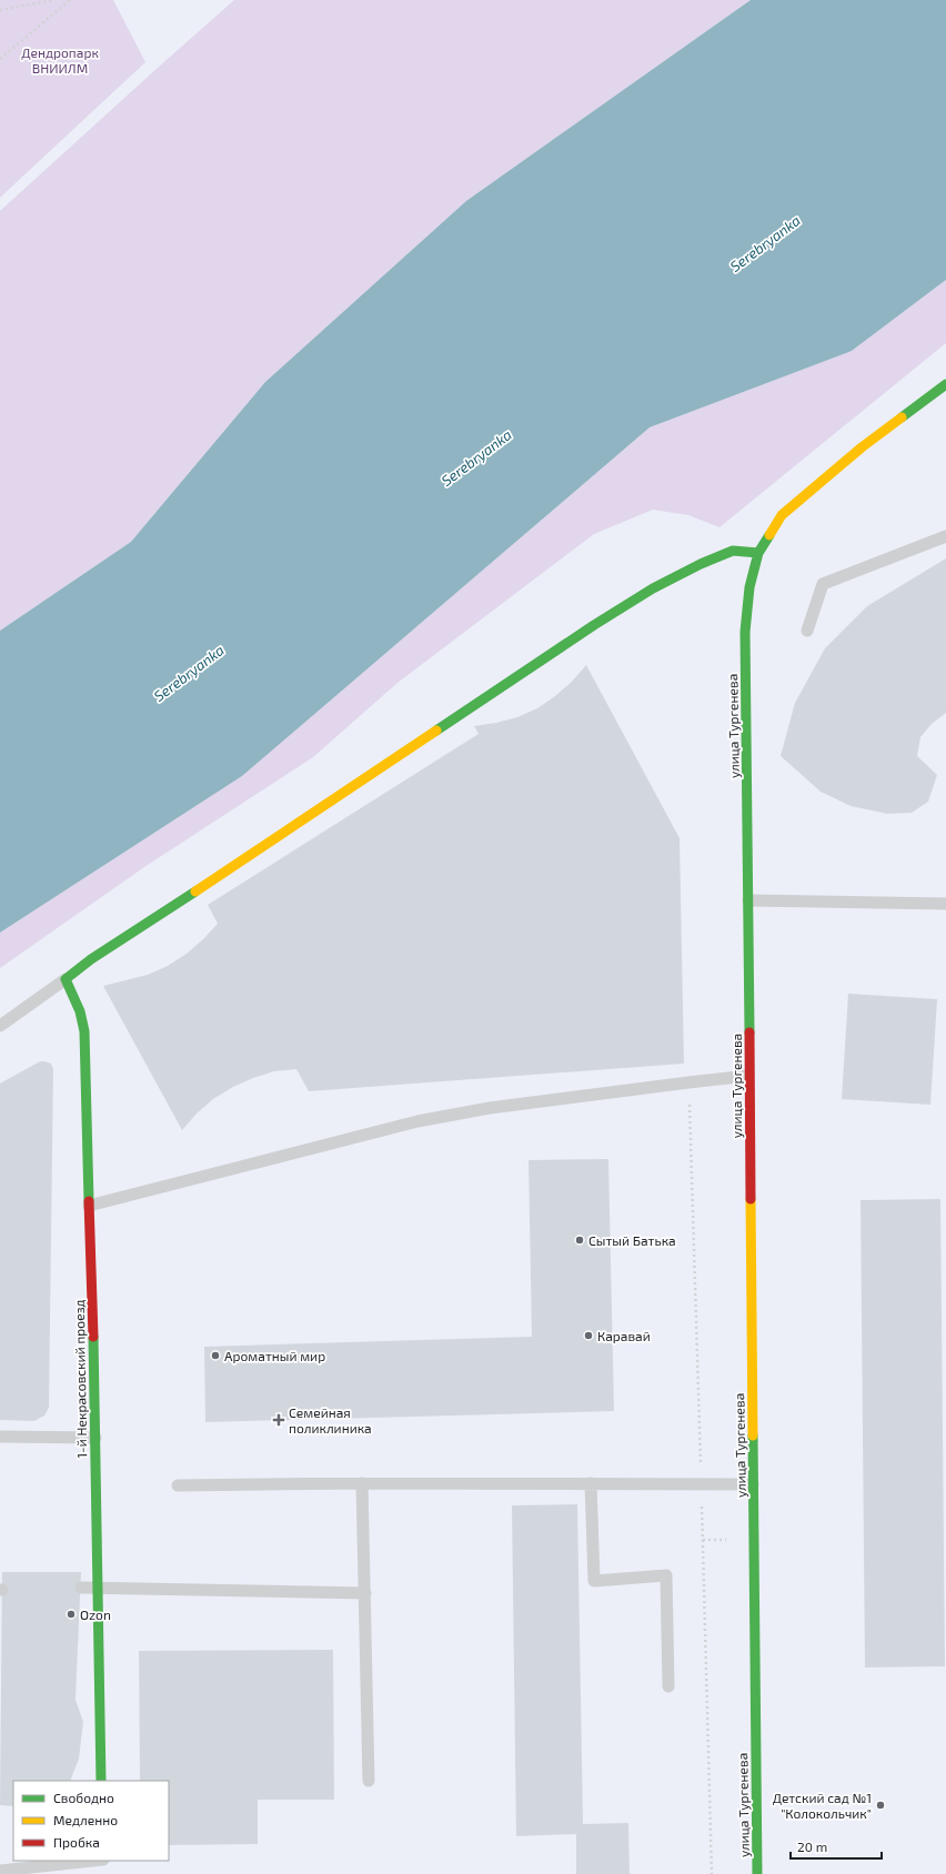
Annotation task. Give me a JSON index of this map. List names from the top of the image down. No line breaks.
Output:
{"streets":{"street":["улица Тургенева","1-й Некрасовский проезд"]},"water":["Serebryanka"],"parks":["Дендропарк ВНИИЛМ"],"places":{"other":["Сытый Батька","Каравай","Ароматный мир","Ozon","Детский сад №1 \"Колокольчик\""],"health":["Семейная поликлиника"]},"legend":["Свободно","Медленно","Пробка"],"scale_bar":"20 m"}
